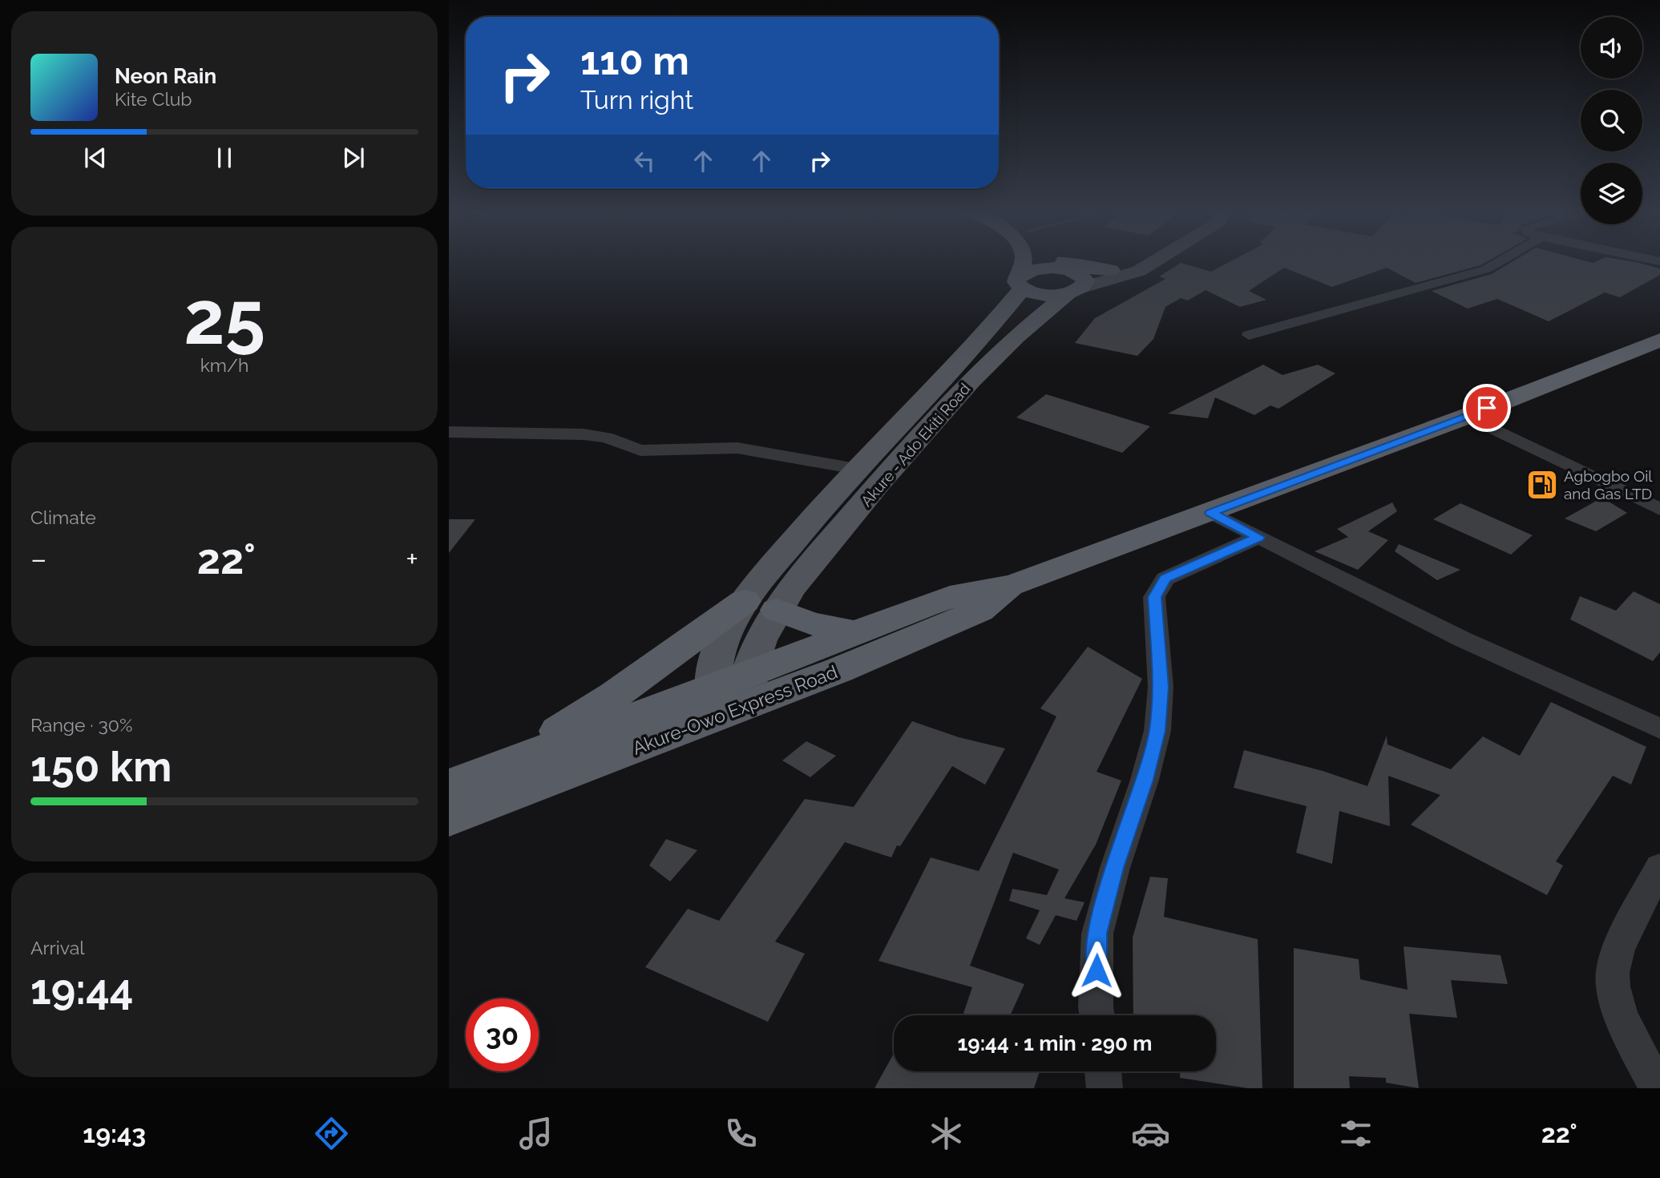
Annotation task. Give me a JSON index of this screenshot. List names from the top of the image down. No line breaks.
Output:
{"streets":{"highway":["Akure-Owo Express Road"],"main road":["Akure - Ado Ekiti Road"]},"places":{"fuel station":["Agbogbo Oil and Gas LTD"]},"page":{"turn":["110 m","Turn right"],"song":["Neon Rain","Kite Club"],"tile":[["25","km/h"],"Climate",["Range · 30%","150 km"],["Arrival","19:44"]],"heat":["−","22°","+"],"limit":"30","trip":"19:44 · 1 min · 290 m","tabs":["19:43","22°"]}}
